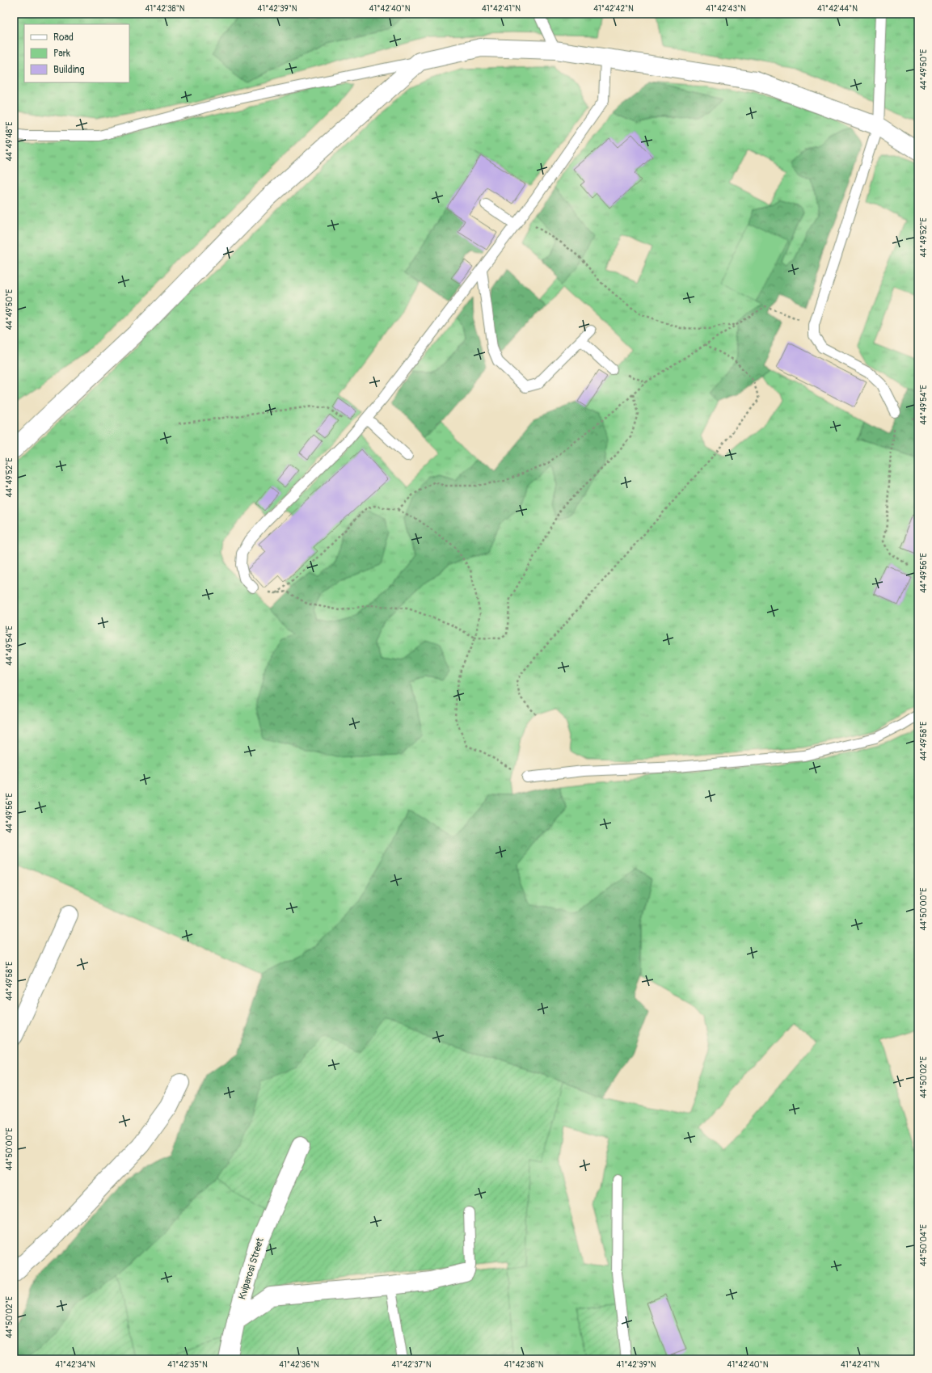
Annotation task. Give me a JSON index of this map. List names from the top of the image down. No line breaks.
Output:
{"streets":{"street":["Kviparosi Street"]},"legend":["Road","Park","Building"],"coordinates":["41°42'38\"N","41°42'39\"N","41°42'40\"N","41°42'41\"N","41°42'42\"N","41°42'43\"N","41°42'44\"N","44°49'50\"E","44°49'48\"E","44°49'52\"E","44°49'54\"E","44°49'56\"E","44°49'58\"E","44°50'00\"E","44°50'02\"E","44°50'04\"E","41°42'34\"N","41°42'35\"N","41°42'36\"N","41°42'37\"N"]}
